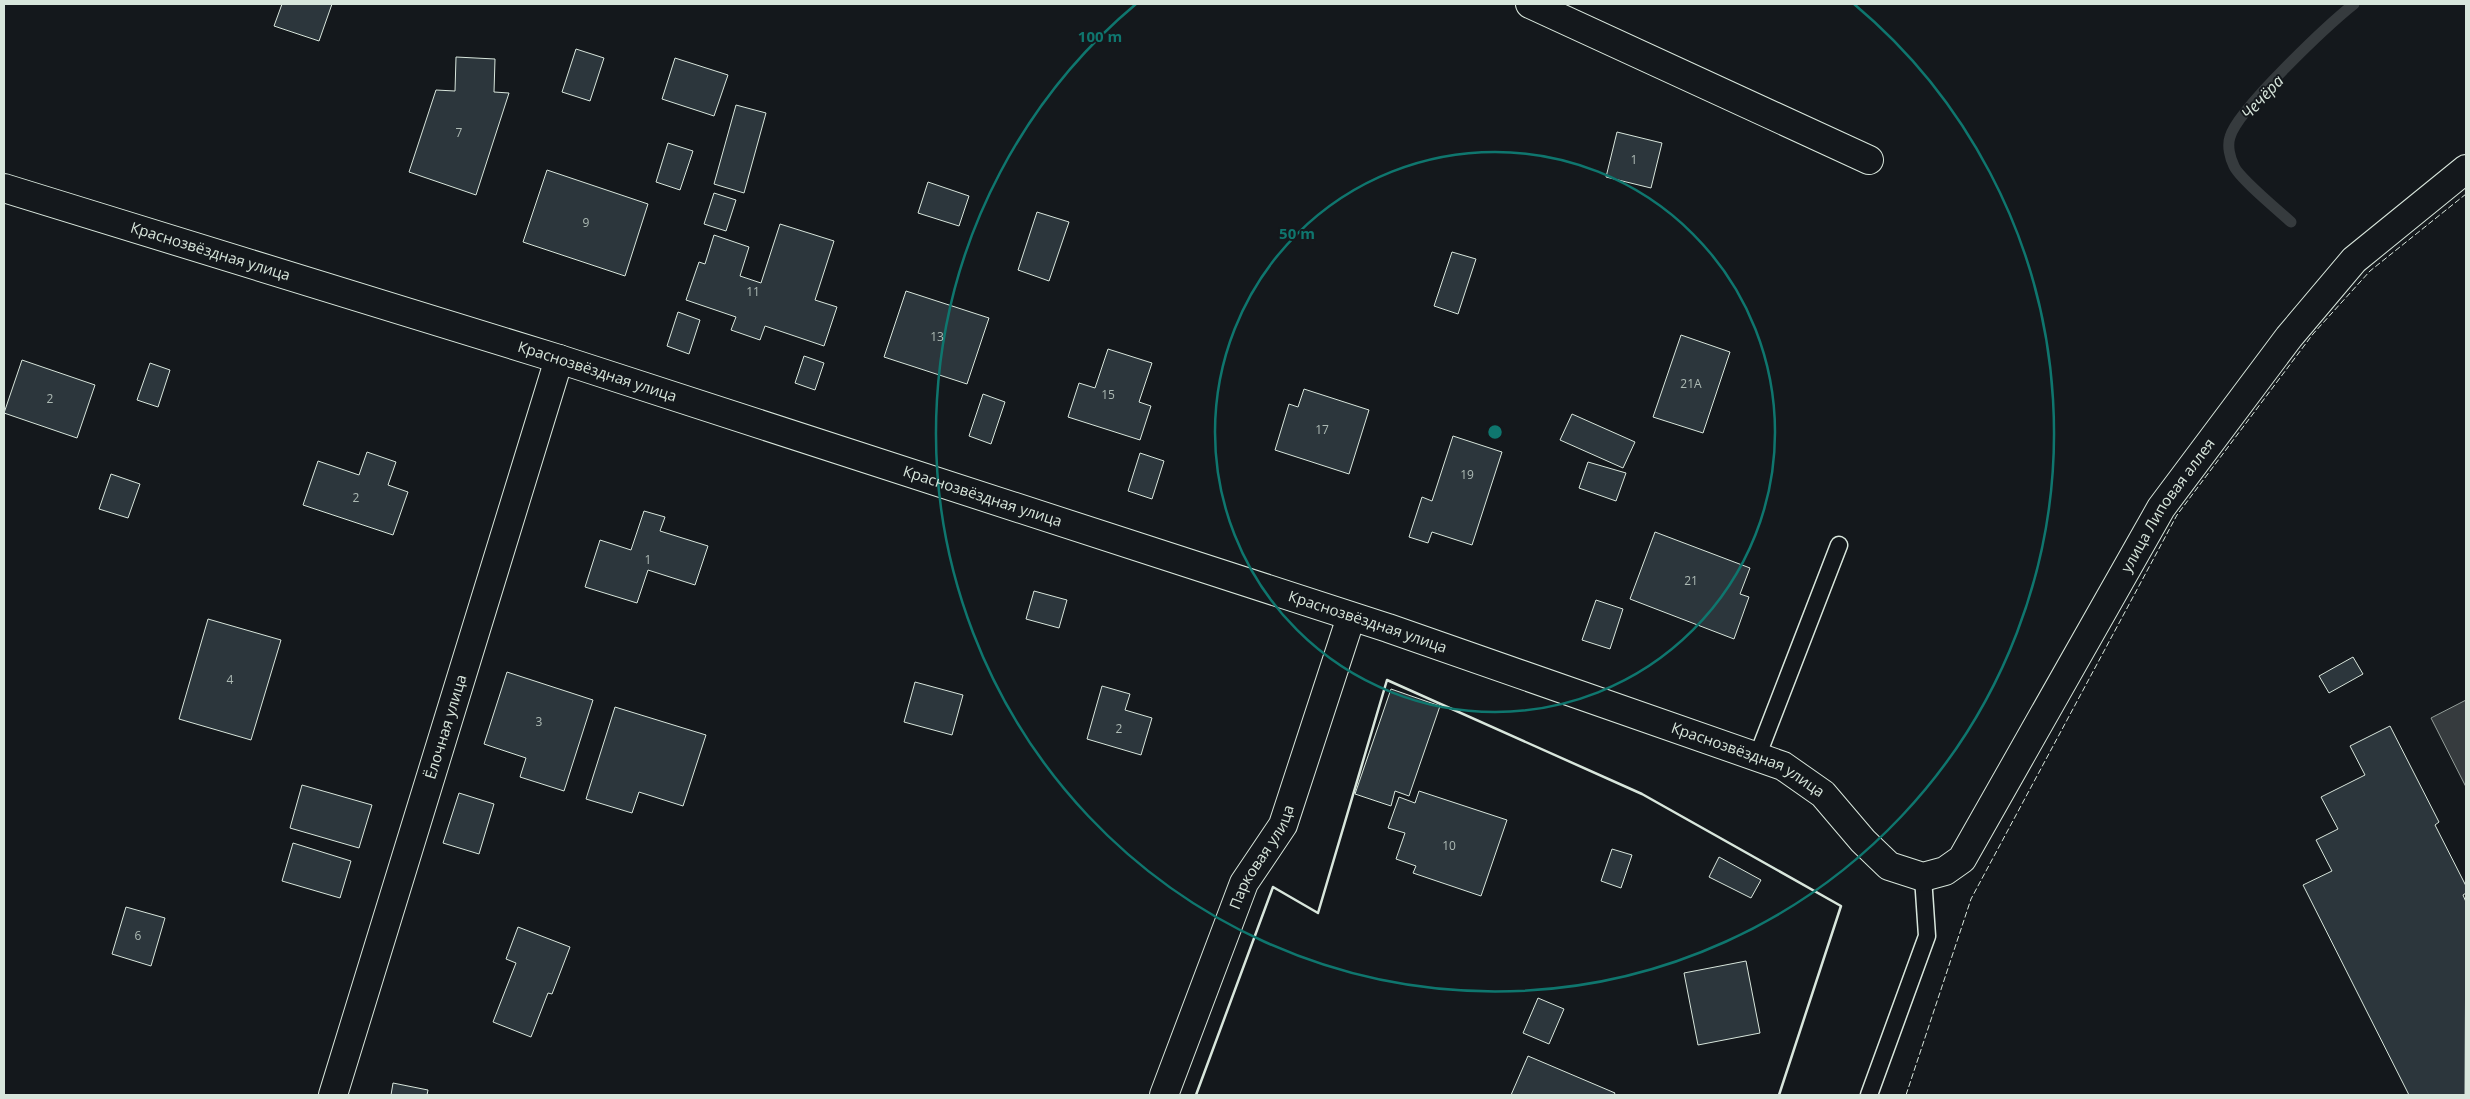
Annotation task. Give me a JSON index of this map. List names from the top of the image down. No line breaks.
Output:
{"streets":{"street":["Краснозвёздная улица","улица Липовая аллея","Ёлочная улица","Парковая улица"]},"crossings":[["Краснозвёздная улица","улица Липовая аллея"],["Краснозвёздная улица","Ёлочная улица"],["Краснозвёздная улица","Парковая улица"]],"water":["Чечёра"],"house_numbers":["7","1","9","11","13","21А","15","2","17","19","2","1","21","4","3","2","10","6"],"rings":["100 m","50 m"]}
